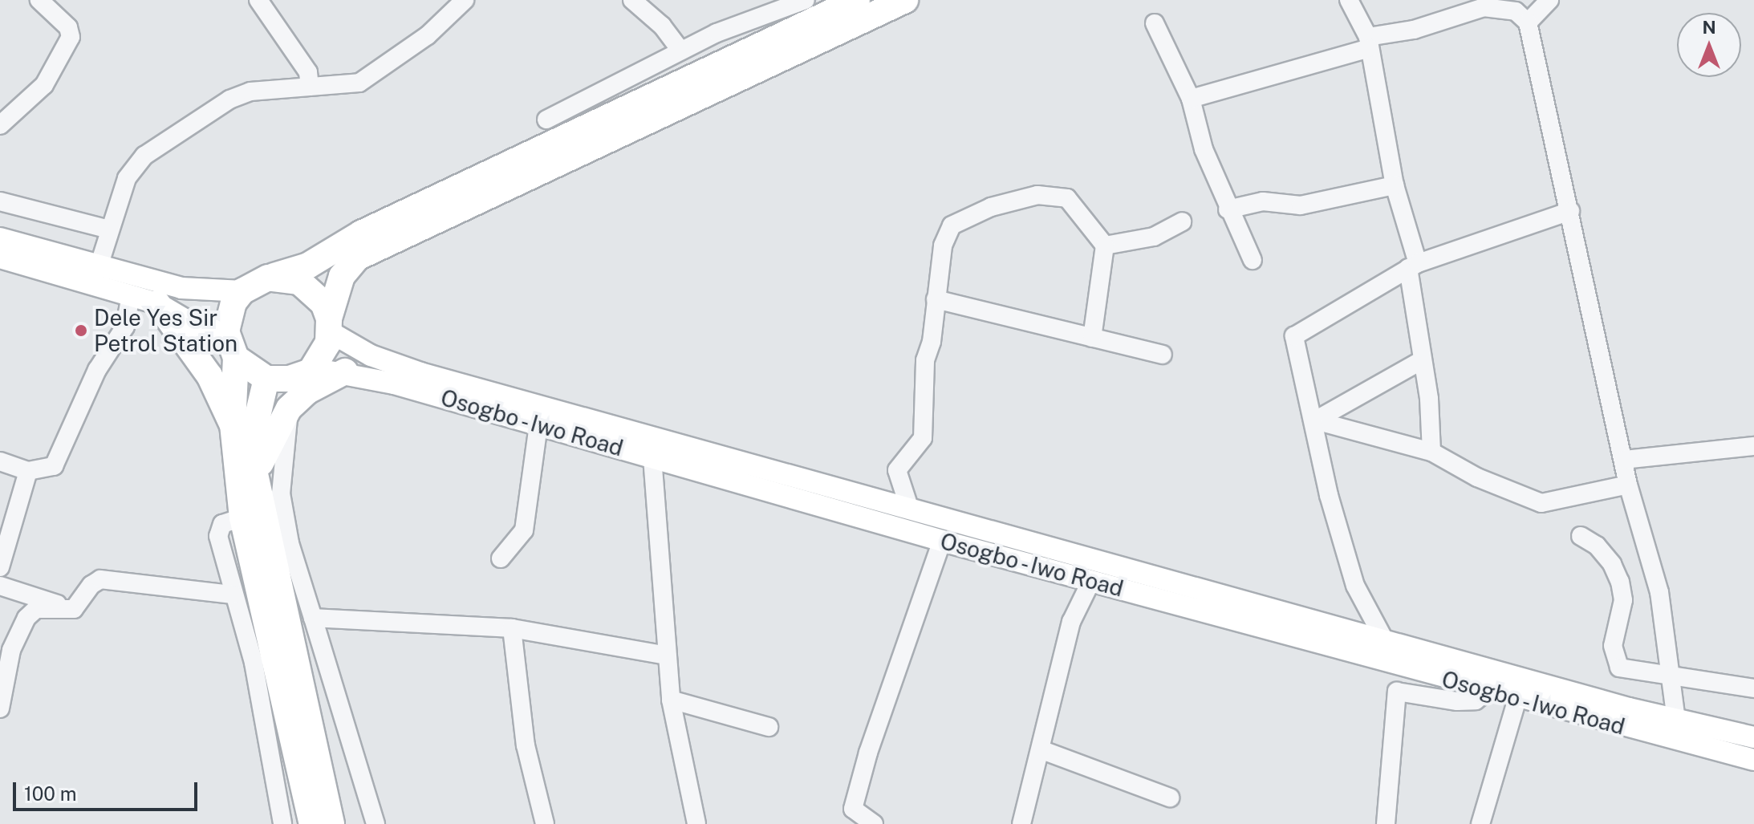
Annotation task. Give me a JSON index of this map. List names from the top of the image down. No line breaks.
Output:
{"streets":{"main road":["Osogbo - Iwo Road"]},"places":["Dele Yes Sir Petrol Station"],"scale_bar":"100 m","north":"top"}
